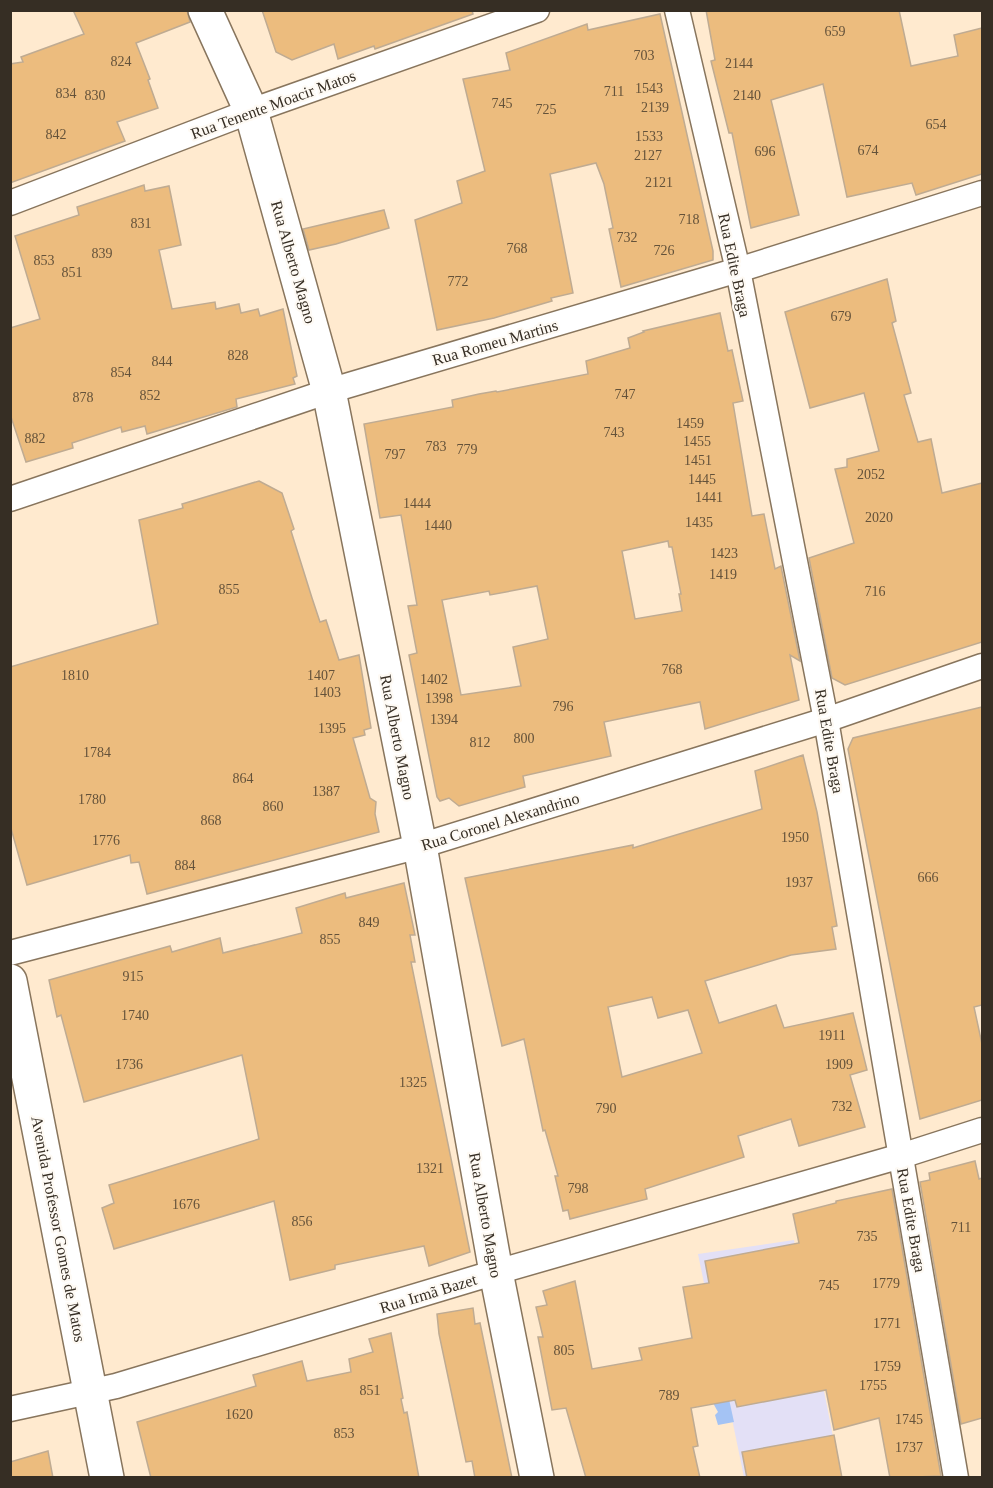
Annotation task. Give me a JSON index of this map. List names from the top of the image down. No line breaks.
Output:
{"streets":{"main road":["Rua Alberto Magno","Avenida Professor Gomes de Matos"],"street":["Rua Tenente Moacir Matos","Rua Edite Braga","Rua Romeu Martins","Rua Coronel Alexandrino","Rua Irmã Bazet"]},"crossings":[["Rua Tenente Moacir Matos","Rua Alberto Magno"],["Rua Alberto Magno","Rua Romeu Martins"],["Rua Alberto Magno","Rua Coronel Alexandrino"],["Rua Alberto Magno","Rua Irmã Bazet"],["Rua Edite Braga","Rua Romeu Martins"],["Rua Edite Braga","Rua Coronel Alexandrino"],["Rua Edite Braga","Rua Irmã Bazet"],["Avenida Professor Gomes de Matos","Rua Irmã Bazet"]],"house_numbers":["659","703","824","2144","1543","711","834","830","2140","745","2139","725","654","842","1533","674","696","2127","2121","718","831","732","768","726","839","853","851","772","679","828","844","854","747","852","878","1459","743","882","1455","783","779","797","1451","2052","1445","1441","1444","2020","1435","1440","1423","1419","855","716","768","1810","1407","1402","1403","1398","796","1394","1395","800","812","1784","864","1387","1780","860","868","1950","1776","884","666","1937","849","855","915","1740","1911","1736","1909","1325","732","790","1321","798","1676","856","711","735","1779","745","1771","805","1759","1755","851","789","1620","1745","853","1737"]}
